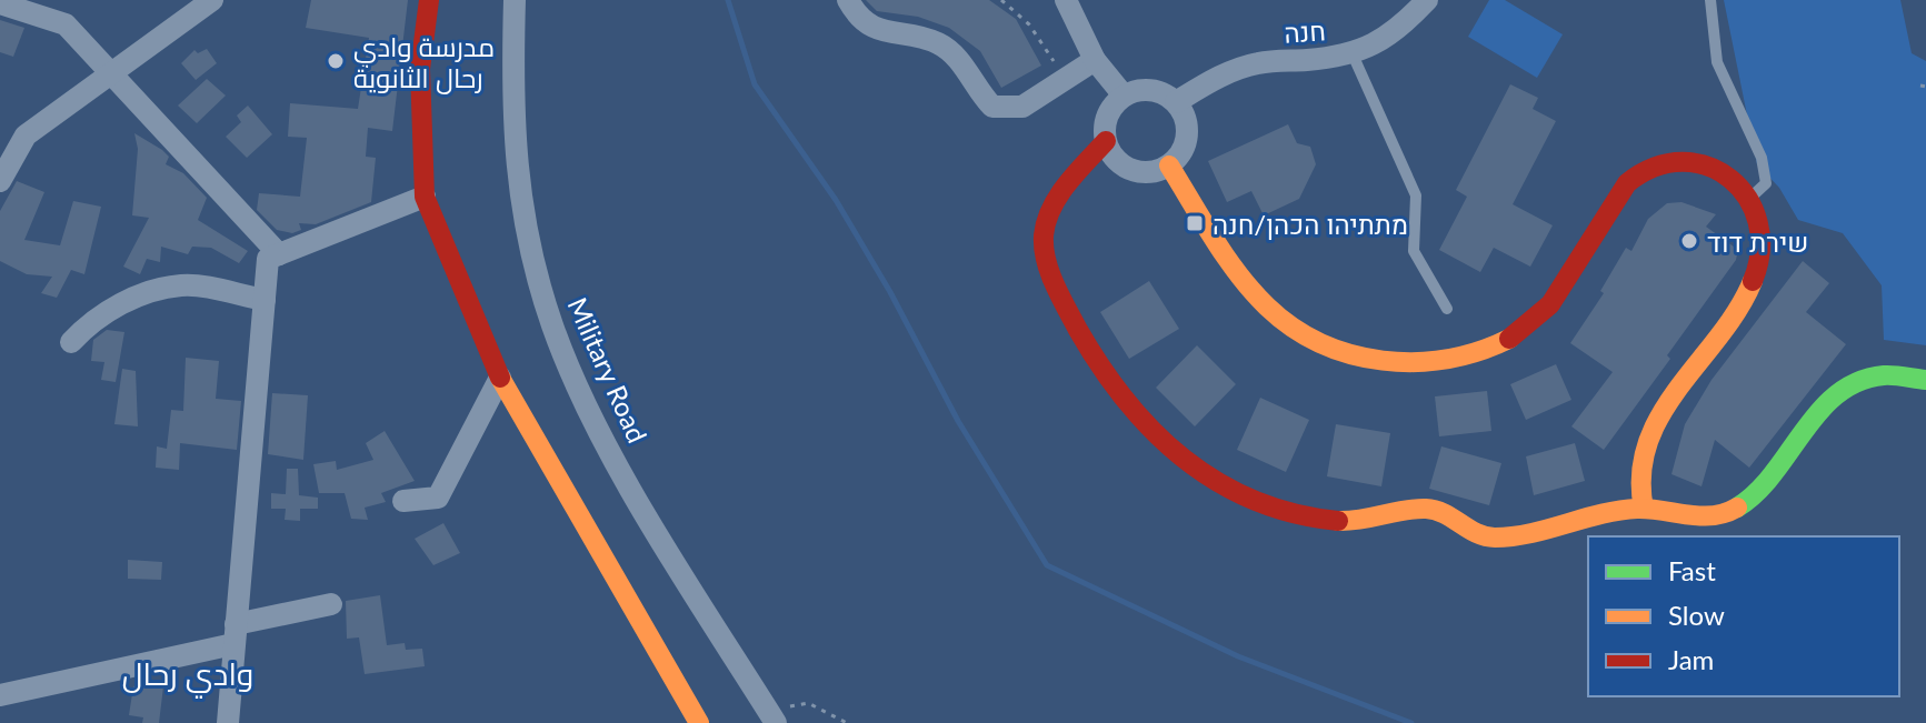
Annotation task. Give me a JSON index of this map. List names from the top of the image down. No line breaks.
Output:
{"streets":{"street":["חנה","Military Road"]},"districts":["وادي رحال"],"places":{"other":["مدرسة وادي رحال الثانوية","שירת דוד"],"transit":["מתתיהו הכהן/חנה"]},"legend":["Fast","Slow","Jam"]}
